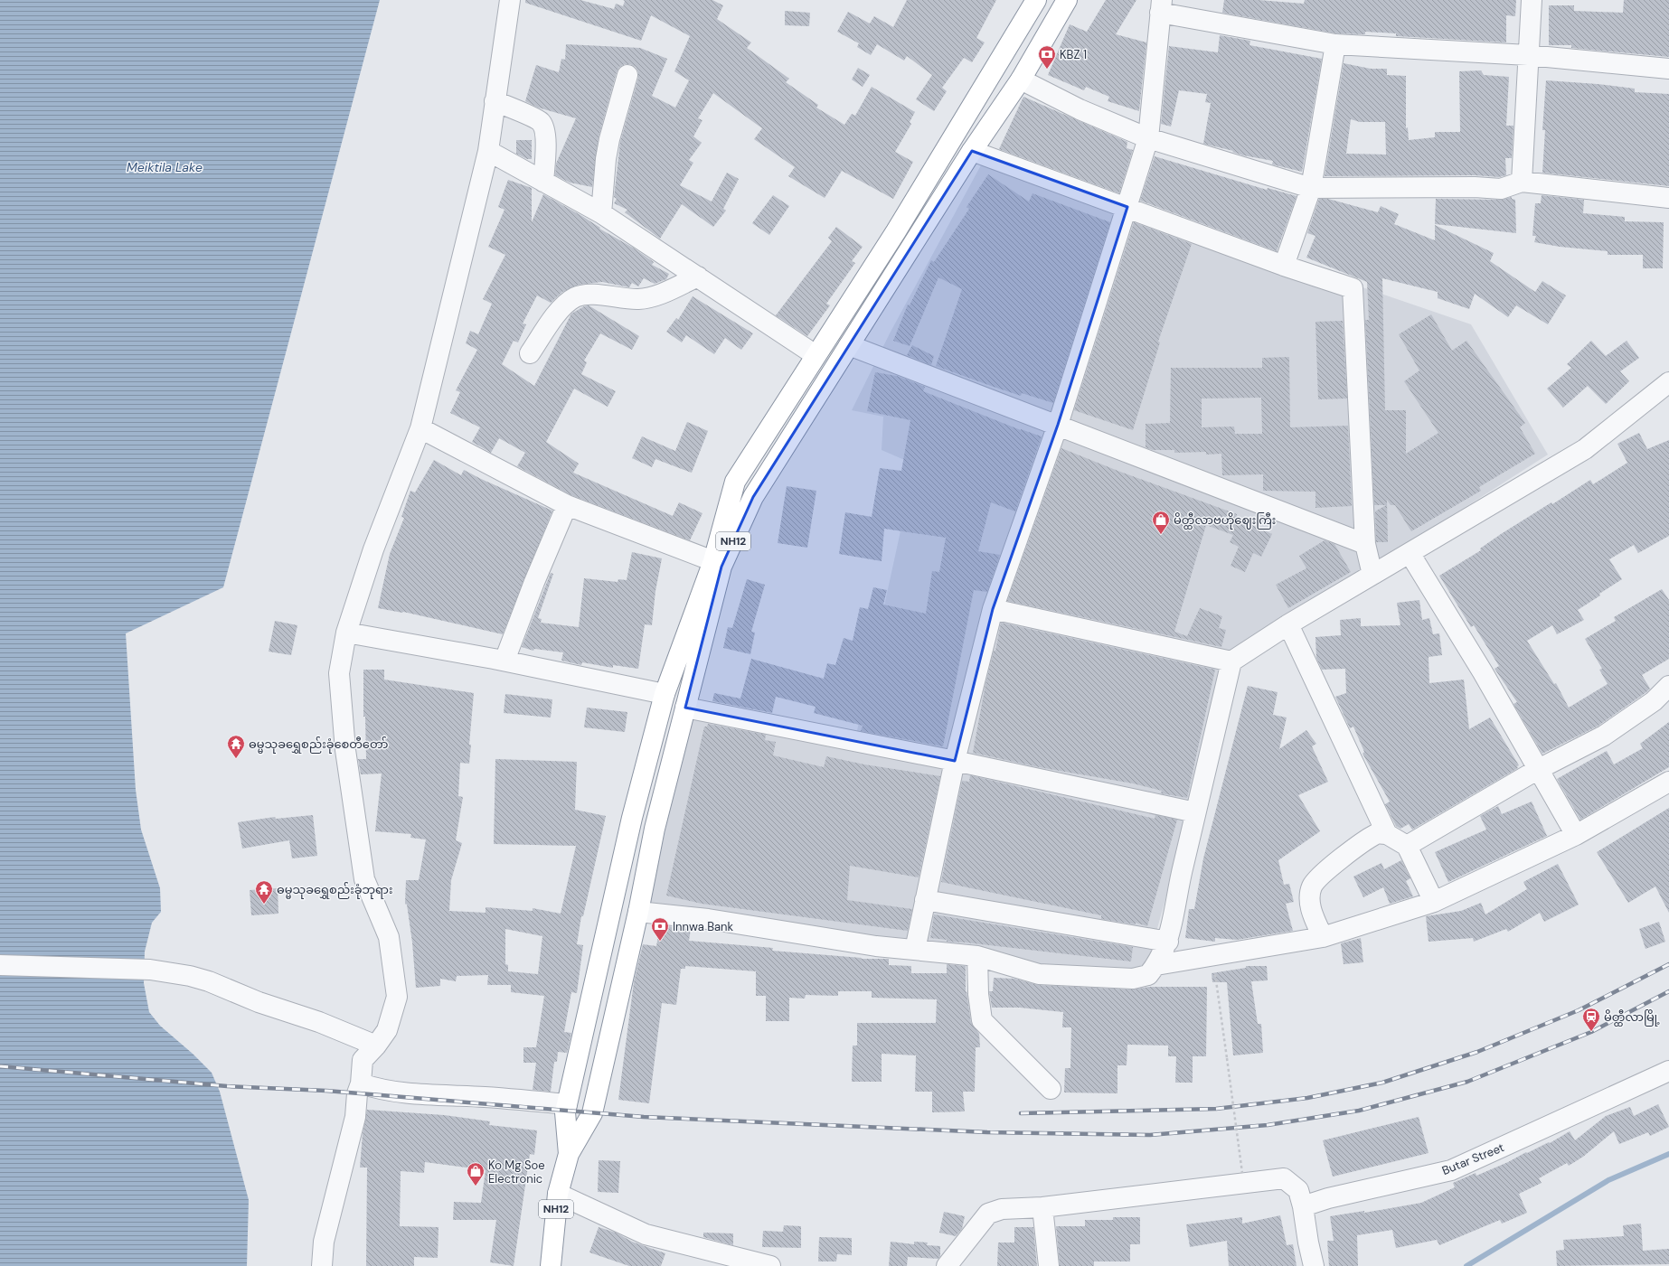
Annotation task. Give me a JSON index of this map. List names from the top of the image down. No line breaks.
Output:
{"streets":{"highway":["NH12"],"street":["Butar Street"]},"water":["Meiktila Lake"],"places":{"bank":["KBZ 1","Innwa Bank"],"shop":["မိတ္ထီလာဗဟိုဈေးကြီး","Ko Mg Soe Electronic"],"temple":["ဓမ္မသုခရွှေစည်းခုံစေတီတော်","ဓမ္မသုခရွှေစည်းခုံဘုရား"],"station":["မိတ္ထီလာမြို့"]}}
